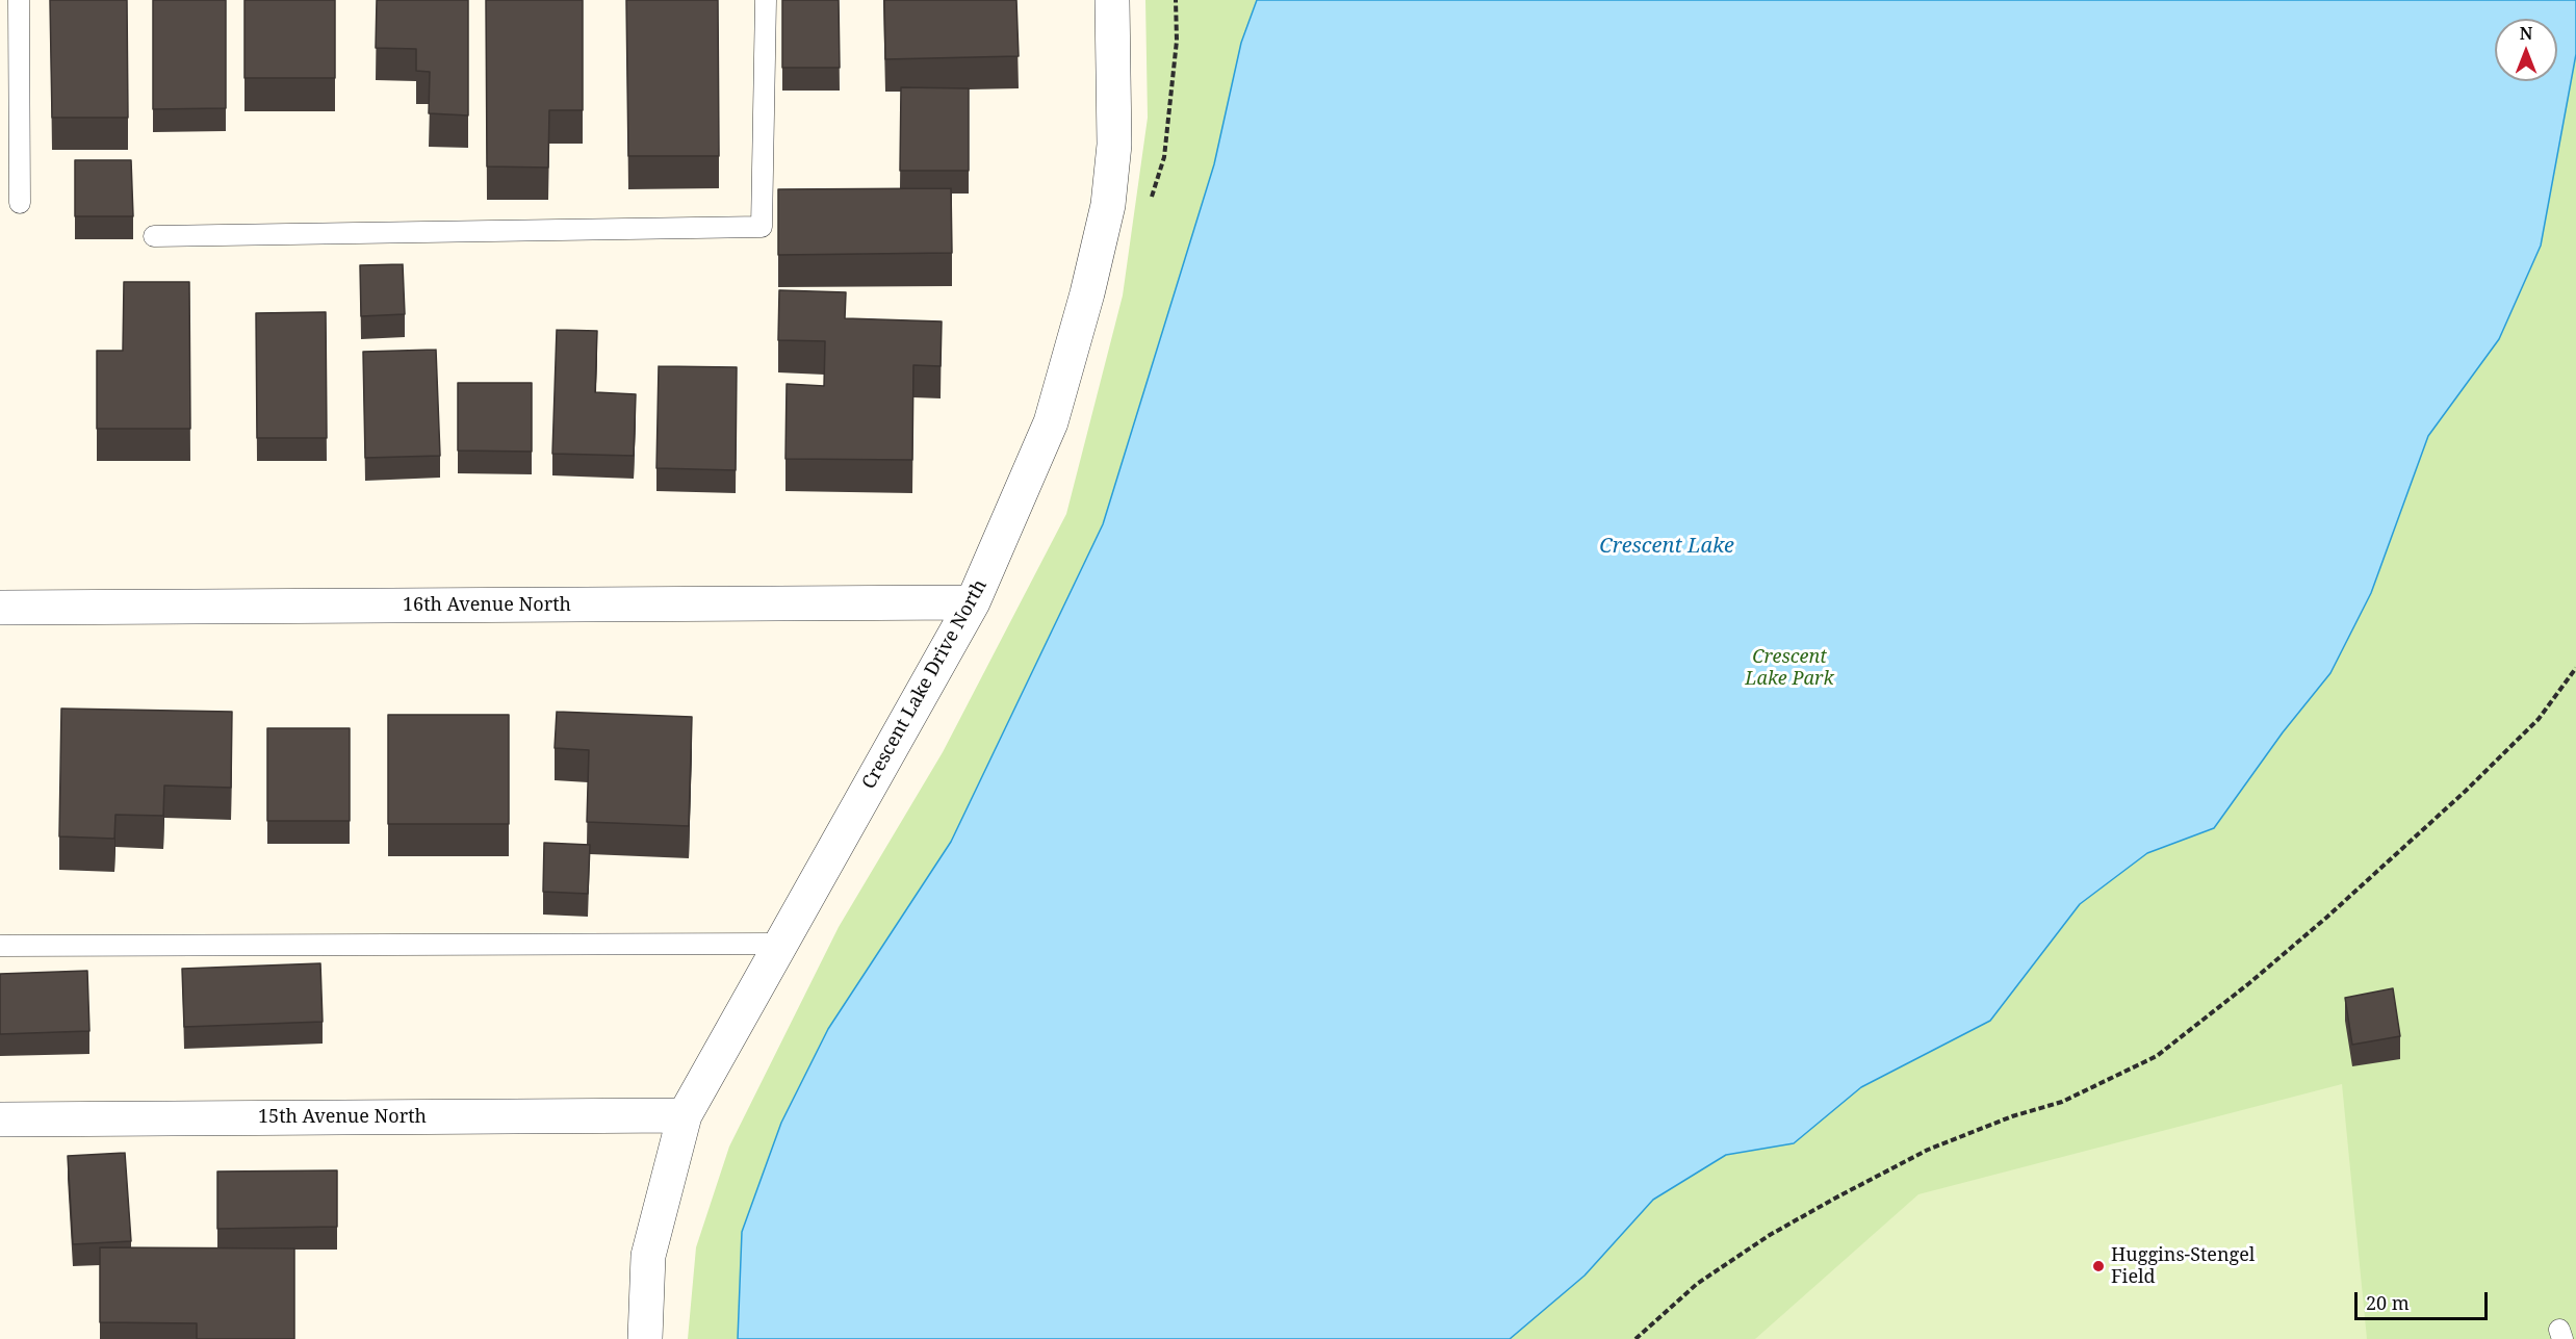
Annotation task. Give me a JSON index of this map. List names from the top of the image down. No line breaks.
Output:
{"streets":{"street":["16th Avenue North","Crescent Lake Drive North","15th Avenue North"]},"crossings":[["16th Avenue North","Crescent Lake Drive North"],["Crescent Lake Drive North","15th Avenue North"]],"water":["Crescent Lake"],"parks":["Crescent Lake Park"],"places":["Huggins-Stengel Field"],"scale_bar":"20 m","north":"top"}
